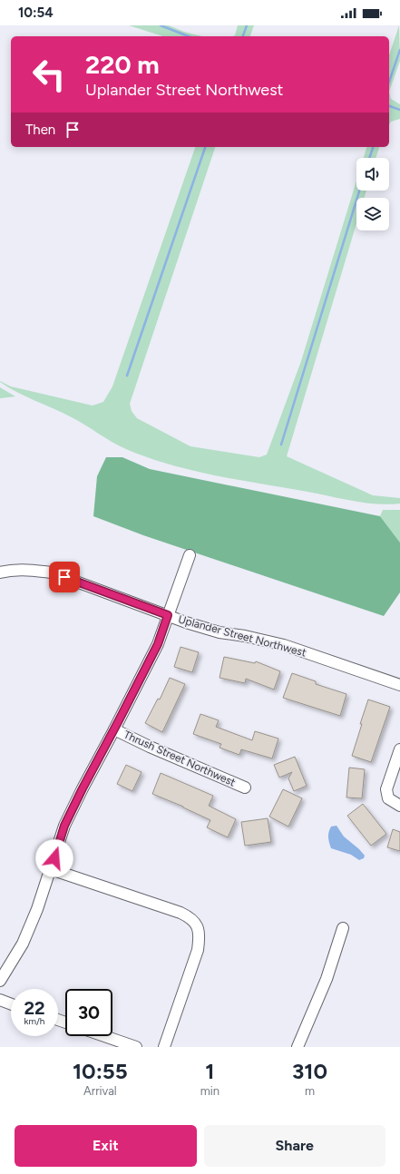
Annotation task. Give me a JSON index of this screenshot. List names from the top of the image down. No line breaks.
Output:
{"streets":{"street":["Uplander Street Northwest","Thrush Street Northwest"]},"page":{"status":"10:54","turn":["220 m","Uplander Street Northwest"],"then":"Then","speed":"22 km/h","limit":"30","eta":["10:55","Arrival","1","min","310","m"],"buttons":["Exit","Share"]}}
